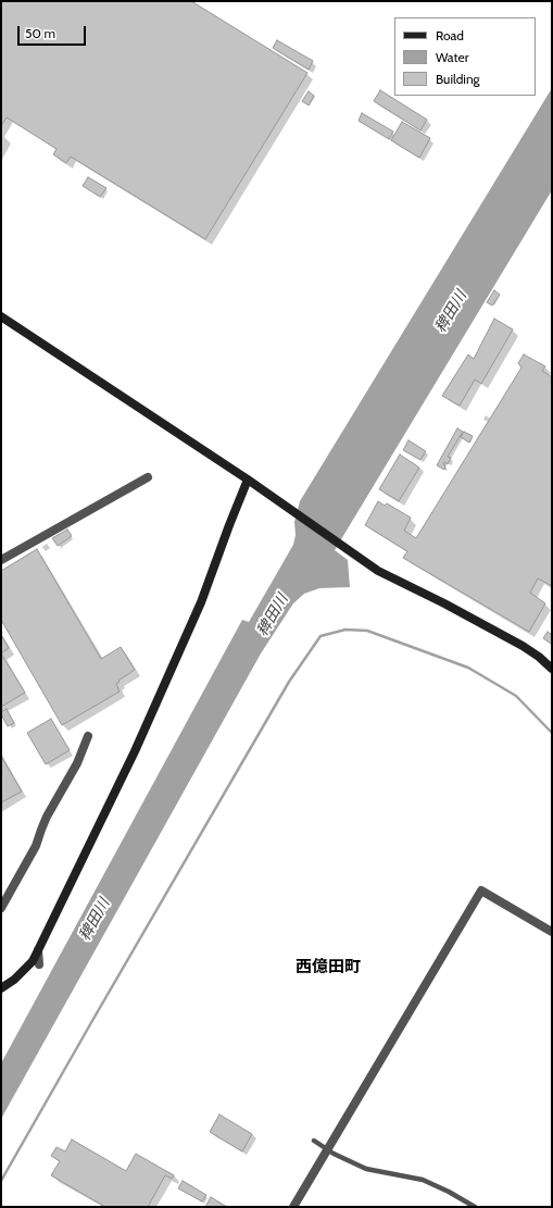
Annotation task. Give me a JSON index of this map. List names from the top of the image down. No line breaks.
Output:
{"districts":["西億田町"],"water":["稗田川"],"legend":["Road","Water","Building"],"scale_bar":"50 m"}
